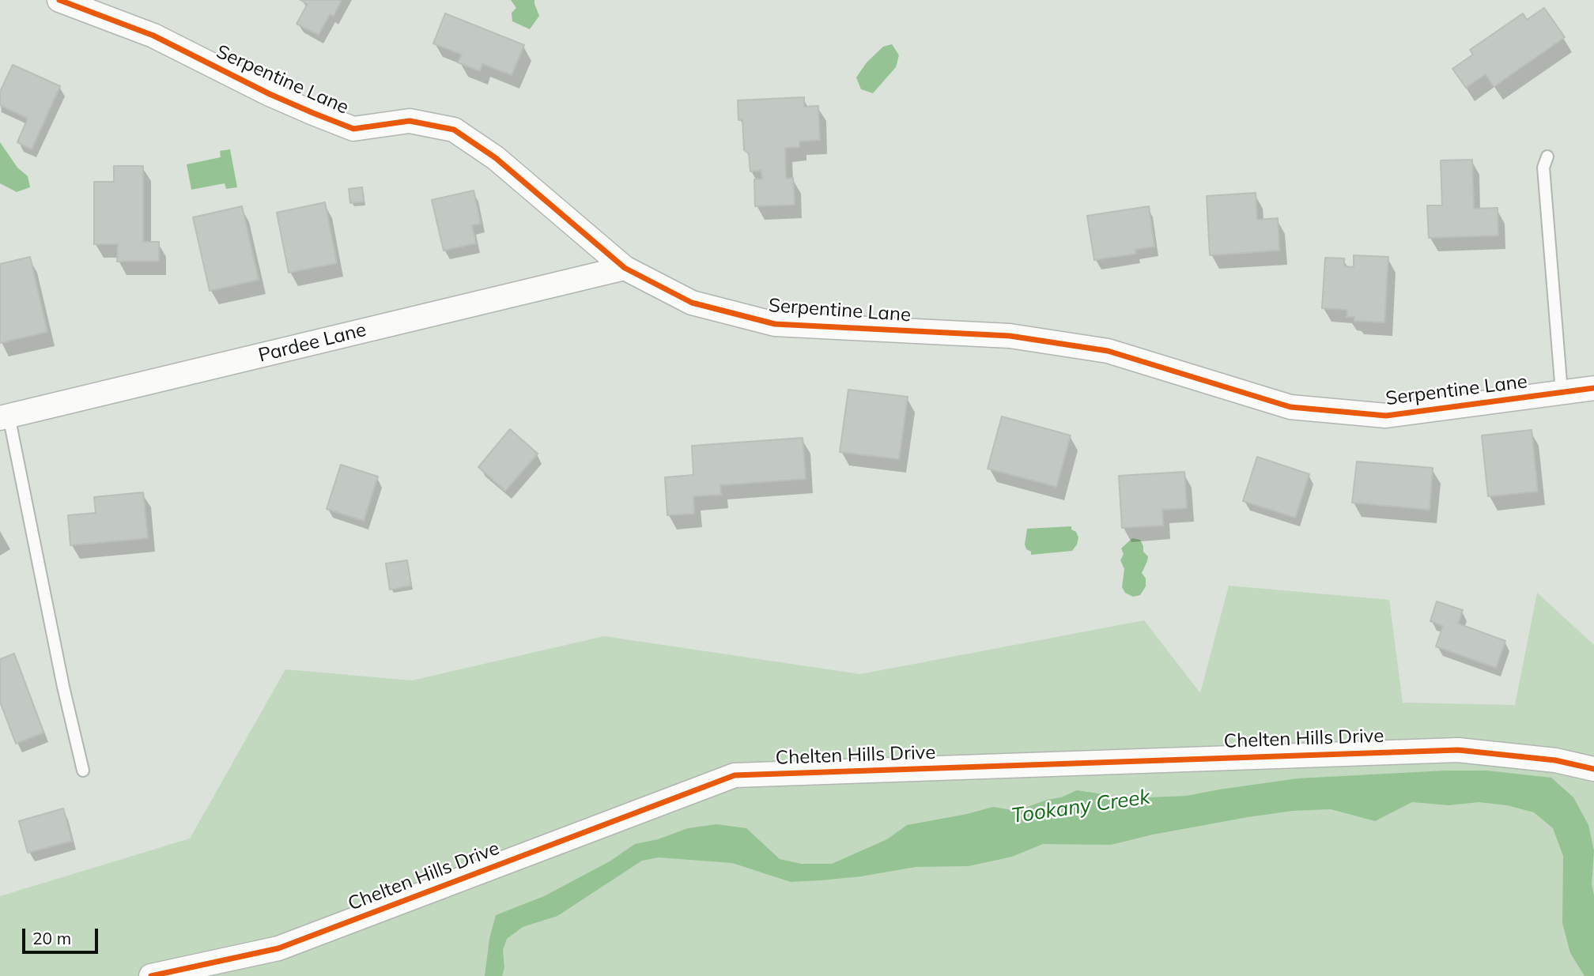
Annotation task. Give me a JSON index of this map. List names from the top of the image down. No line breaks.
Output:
{"streets":{"street":["Serpentine Lane","Pardee Lane","Chelten Hills Drive"]},"crossings":[["Serpentine Lane","Pardee Lane"]],"water":["Tookany Creek"],"scale_bar":"20 m"}
